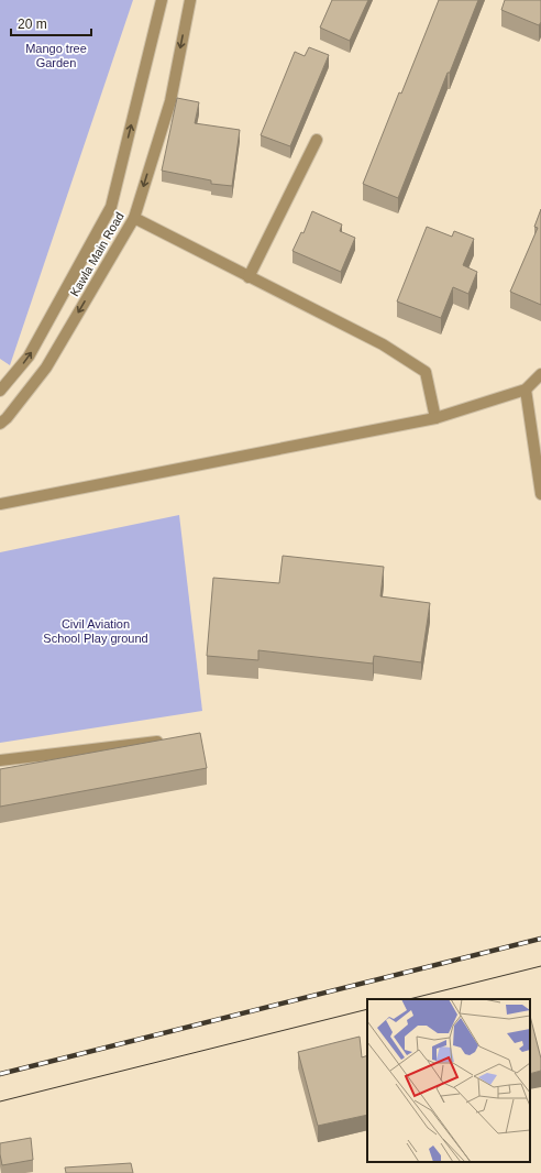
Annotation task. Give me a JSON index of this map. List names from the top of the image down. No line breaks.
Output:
{"streets":{"street":["Kawla Main Road"]},"parks":["Mango tree Garden","Civil Aviation School Play ground"],"scale_bar":"20 m"}
